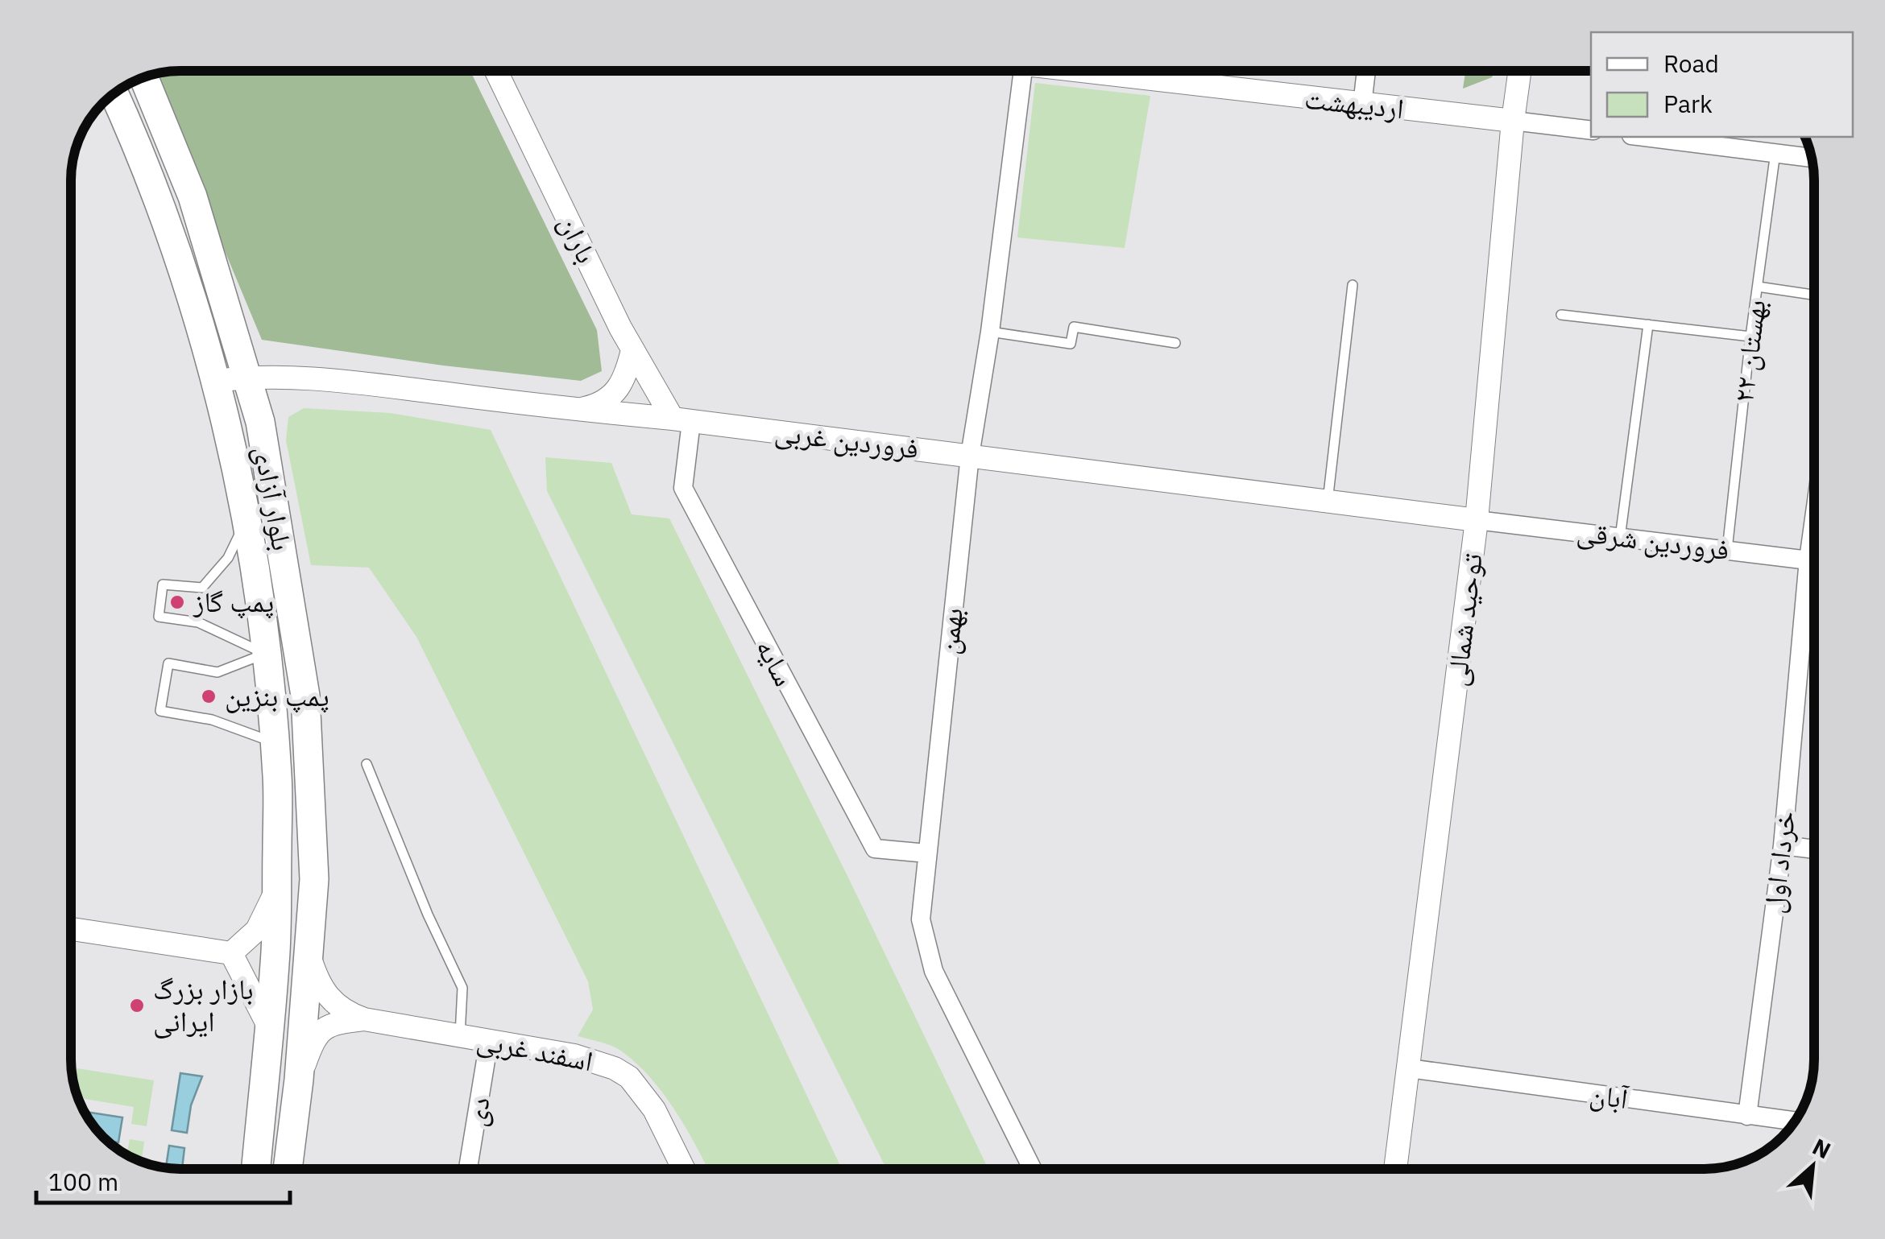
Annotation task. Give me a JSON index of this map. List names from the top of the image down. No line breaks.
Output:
{"streets":{"main road":["بلوار آزادی"],"street":["اردیبهشت","باران","فروردین غربی","فروردین شرقی","توحید شمالی","بهمن","سایه","خرداد اول","اسفند غربی","آبان","دی"],"lane":["بهستان ۲۲"]},"crossings":[["اردیبهشت","توحید شمالی"],["باران","فروردین غربی"],["باران","سایه"],["بهستان ۲۲","فروردین شرقی"],["فروردین غربی","بلوار آزادی"],["فروردین غربی","فروردین شرقی"],["فروردین غربی","توحید شمالی"],["فروردین غربی","بهمن"],["فروردین غربی","سایه"],["فروردین شرقی","توحید شمالی"],["فروردین شرقی","خرداد اول"],["توحید شمالی","آبان"],["بهمن","سایه"],["خرداد اول","آبان"],["اسفند غربی","دی"]],"places":["پمپ گاز","پمپ بنزين","بازار بزرگ ایرانی"],"legend":["Road","Park"],"scale_bar":"100 m","north":"top right"}
